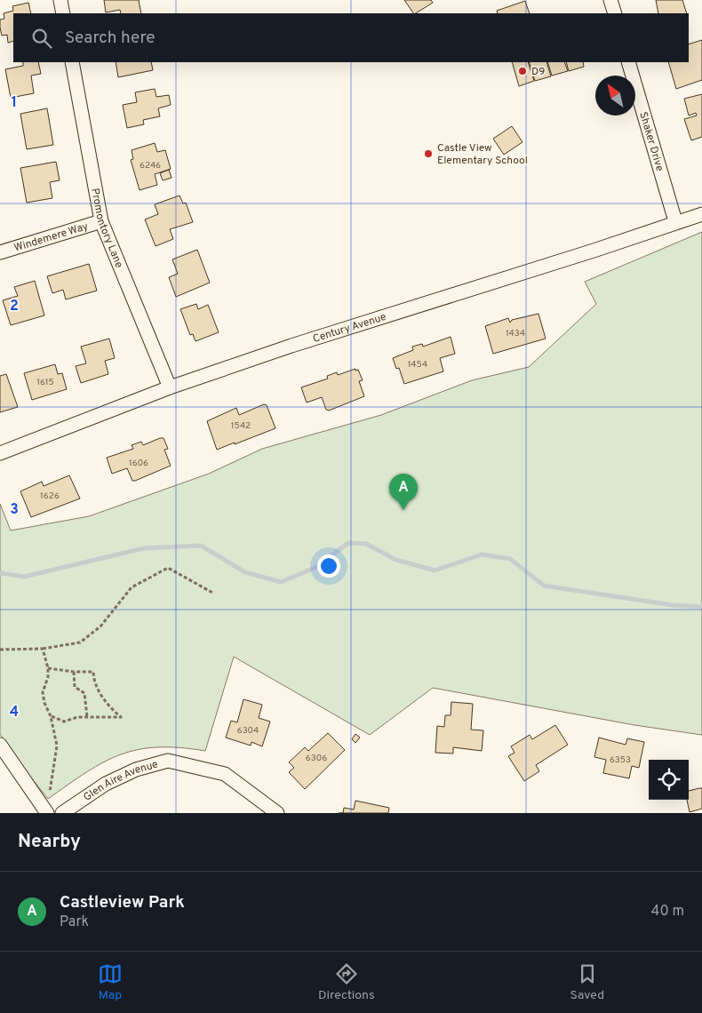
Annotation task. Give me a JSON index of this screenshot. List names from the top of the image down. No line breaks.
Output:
{"streets":{"street":["Shaker Drive","Promontory Lane","Windemere Way","Century Avenue","Glen Aire Avenue"]},"crossings":[["Shaker Drive","Century Avenue"],["Promontory Lane","Windemere Way"],["Promontory Lane","Century Avenue"]],"places":["D9","Castle View Elementary School"],"house_numbers":["6246","1434","1454","1615","1542","1606","1626","6304","6306","6353"],"north":"top left","page":{"search":"Search here","pins":"A","heading":"Nearby","list":[{"mark":"A","name":"Castleview Park","note":"Park","value":"40 m"}],"nav":["Map","Directions","Saved"]},"grid":{"rows":["1","2","3","4"]}}
